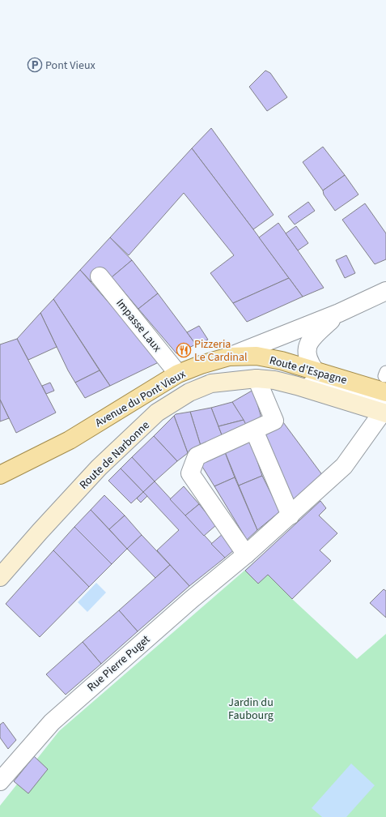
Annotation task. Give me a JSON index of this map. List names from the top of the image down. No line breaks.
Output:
{"streets":{"main road":["Route d'Espagne","Avenue du Pont Vieux","Route de Narbonne"],"street":["Impasse Laux","Rue Pierre Puget"]},"crossings":[["Impasse Laux","Avenue du Pont Vieux"],["Route d'Espagne","Avenue du Pont Vieux"],["Route d'Espagne","Route de Narbonne"],["Route d'Espagne","Rue Pierre Puget"]],"parks":["Jardin du Faubourg"],"places":{"parking":["Pont Vieux"],"restaurant":["Pizzeria Le Cardinal"]}}
